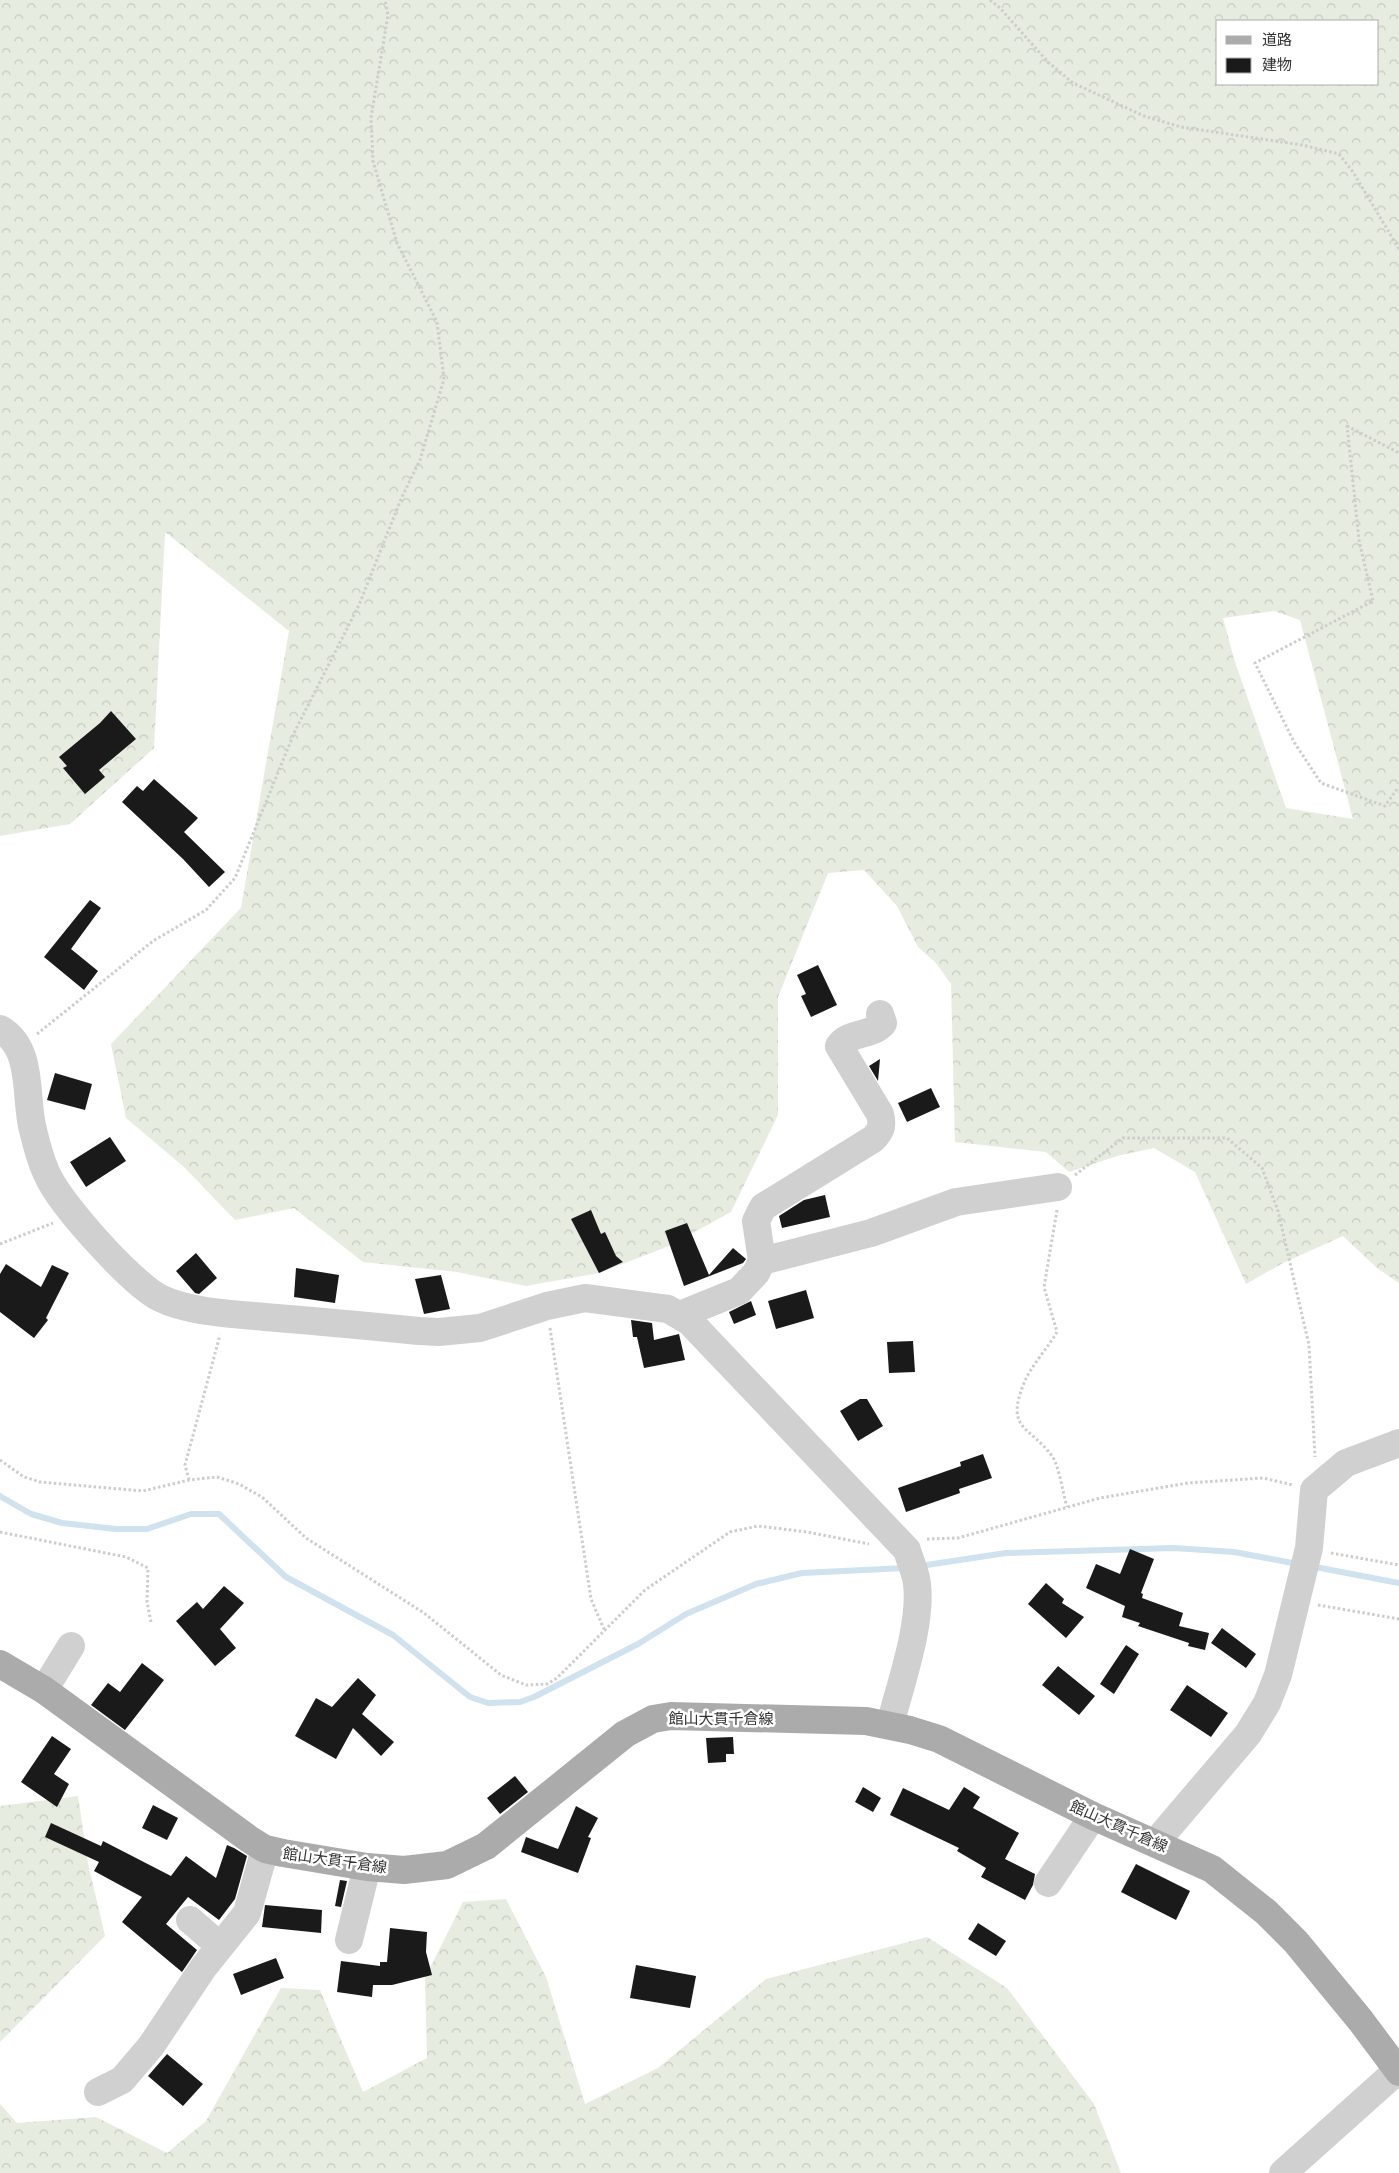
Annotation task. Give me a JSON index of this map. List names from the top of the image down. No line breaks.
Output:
{"streets":{"main road":["館山大貫千倉線"]},"legend":["道路","建物"]}
